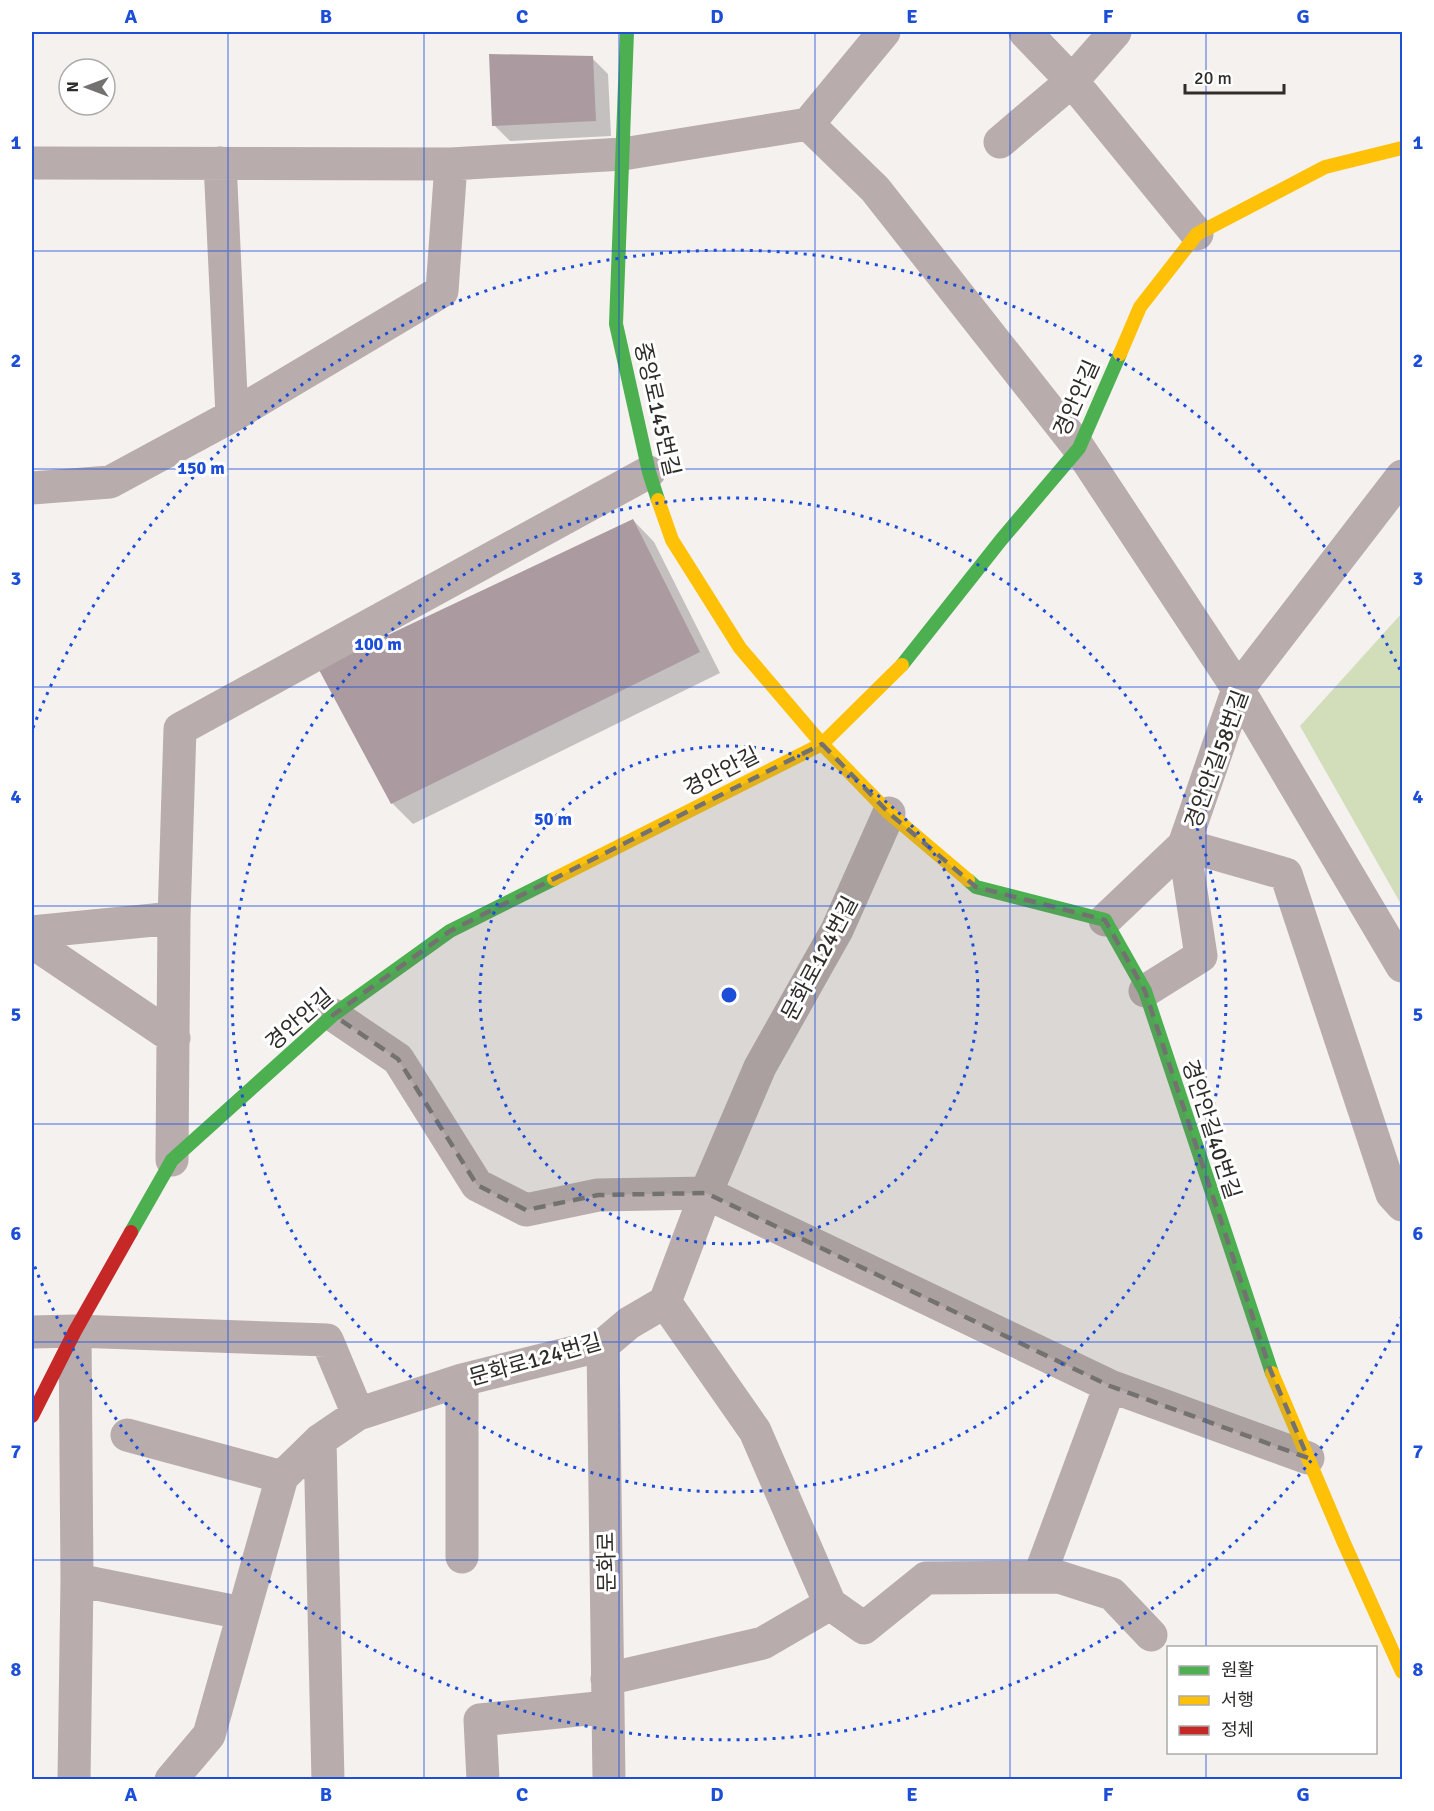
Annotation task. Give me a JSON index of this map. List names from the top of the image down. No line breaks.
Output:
{"streets":{"street":["경안안길","중앙로145번길","경안안길58번길","문화로124번길","경안안길40번길","문화로"]},"crossings":[["경안안길","중앙로145번길"],["경안안길58번길","경안안길40번길"],["문화로124번길","문화로"]],"legend":["원활","서행","정체"],"scale_bar":"20 m","north":"left","grid":{"columns":["A","B","C","D","E","F","G"],"rows":["1","2","3","4","5","6","7","8"]},"rings":["150 m","100 m","50 m"]}
